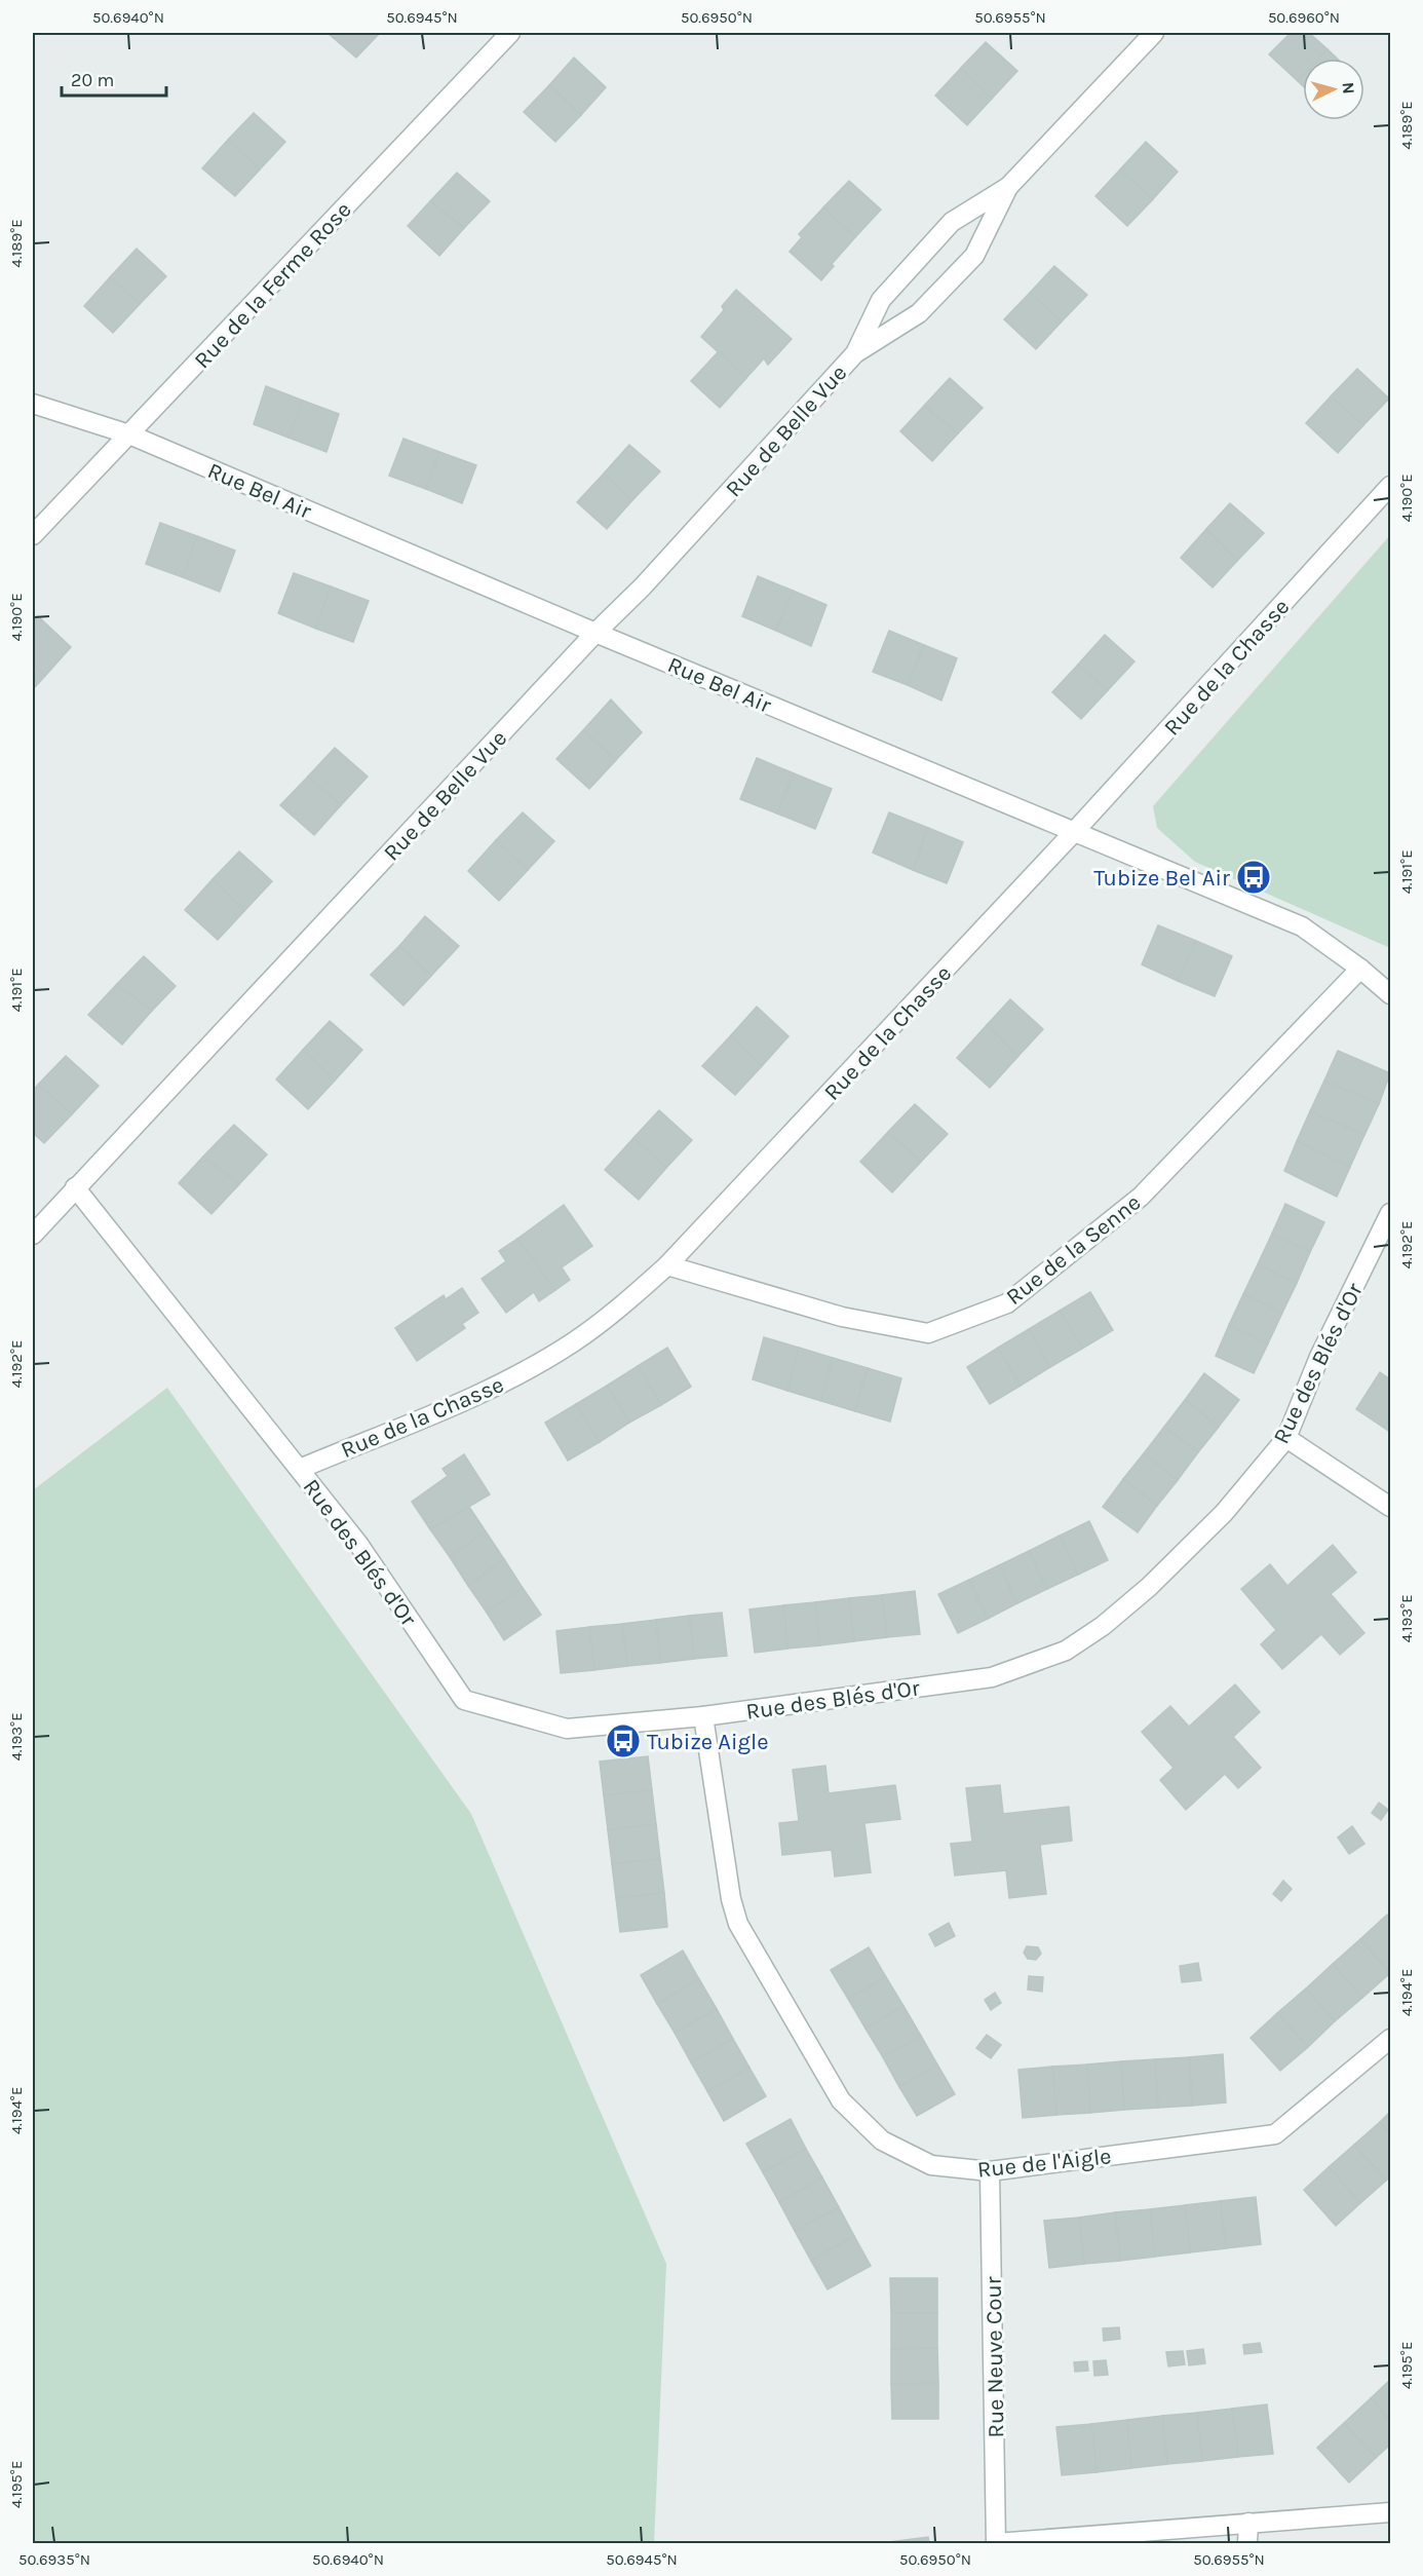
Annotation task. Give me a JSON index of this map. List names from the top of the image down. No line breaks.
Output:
{"streets":{"street":["Rue de la Ferme Rose","Rue de Belle Vue","Rue Bel Air","Rue de la Chasse","Rue de la Senne","Rue des Blés d'Or","Rue de l'Aigle","Rue Neuve Cour"]},"crossings":[["Rue de la Ferme Rose","Rue Bel Air"],["Rue de Belle Vue","Rue Bel Air"],["Rue de Belle Vue","Rue des Blés d'Or"],["Rue Bel Air","Rue de la Chasse"],["Rue Bel Air","Rue de la Senne"],["Rue de la Chasse","Rue de la Senne"],["Rue de la Chasse","Rue des Blés d'Or"],["Rue des Blés d'Or","Rue de l'Aigle"],["Rue de l'Aigle","Rue Neuve Cour"]],"places":{"bus stop":["Tubize Bel Air","Tubize Aigle"]},"scale_bar":"20 m","north":"right","coordinates":["50.6940°N","50.6945°N","50.6950°N","50.6955°N","50.6960°N","4.189°E","4.190°E","4.191°E","4.192°E","4.193°E","4.194°E","4.195°E","50.6935°N"]}
